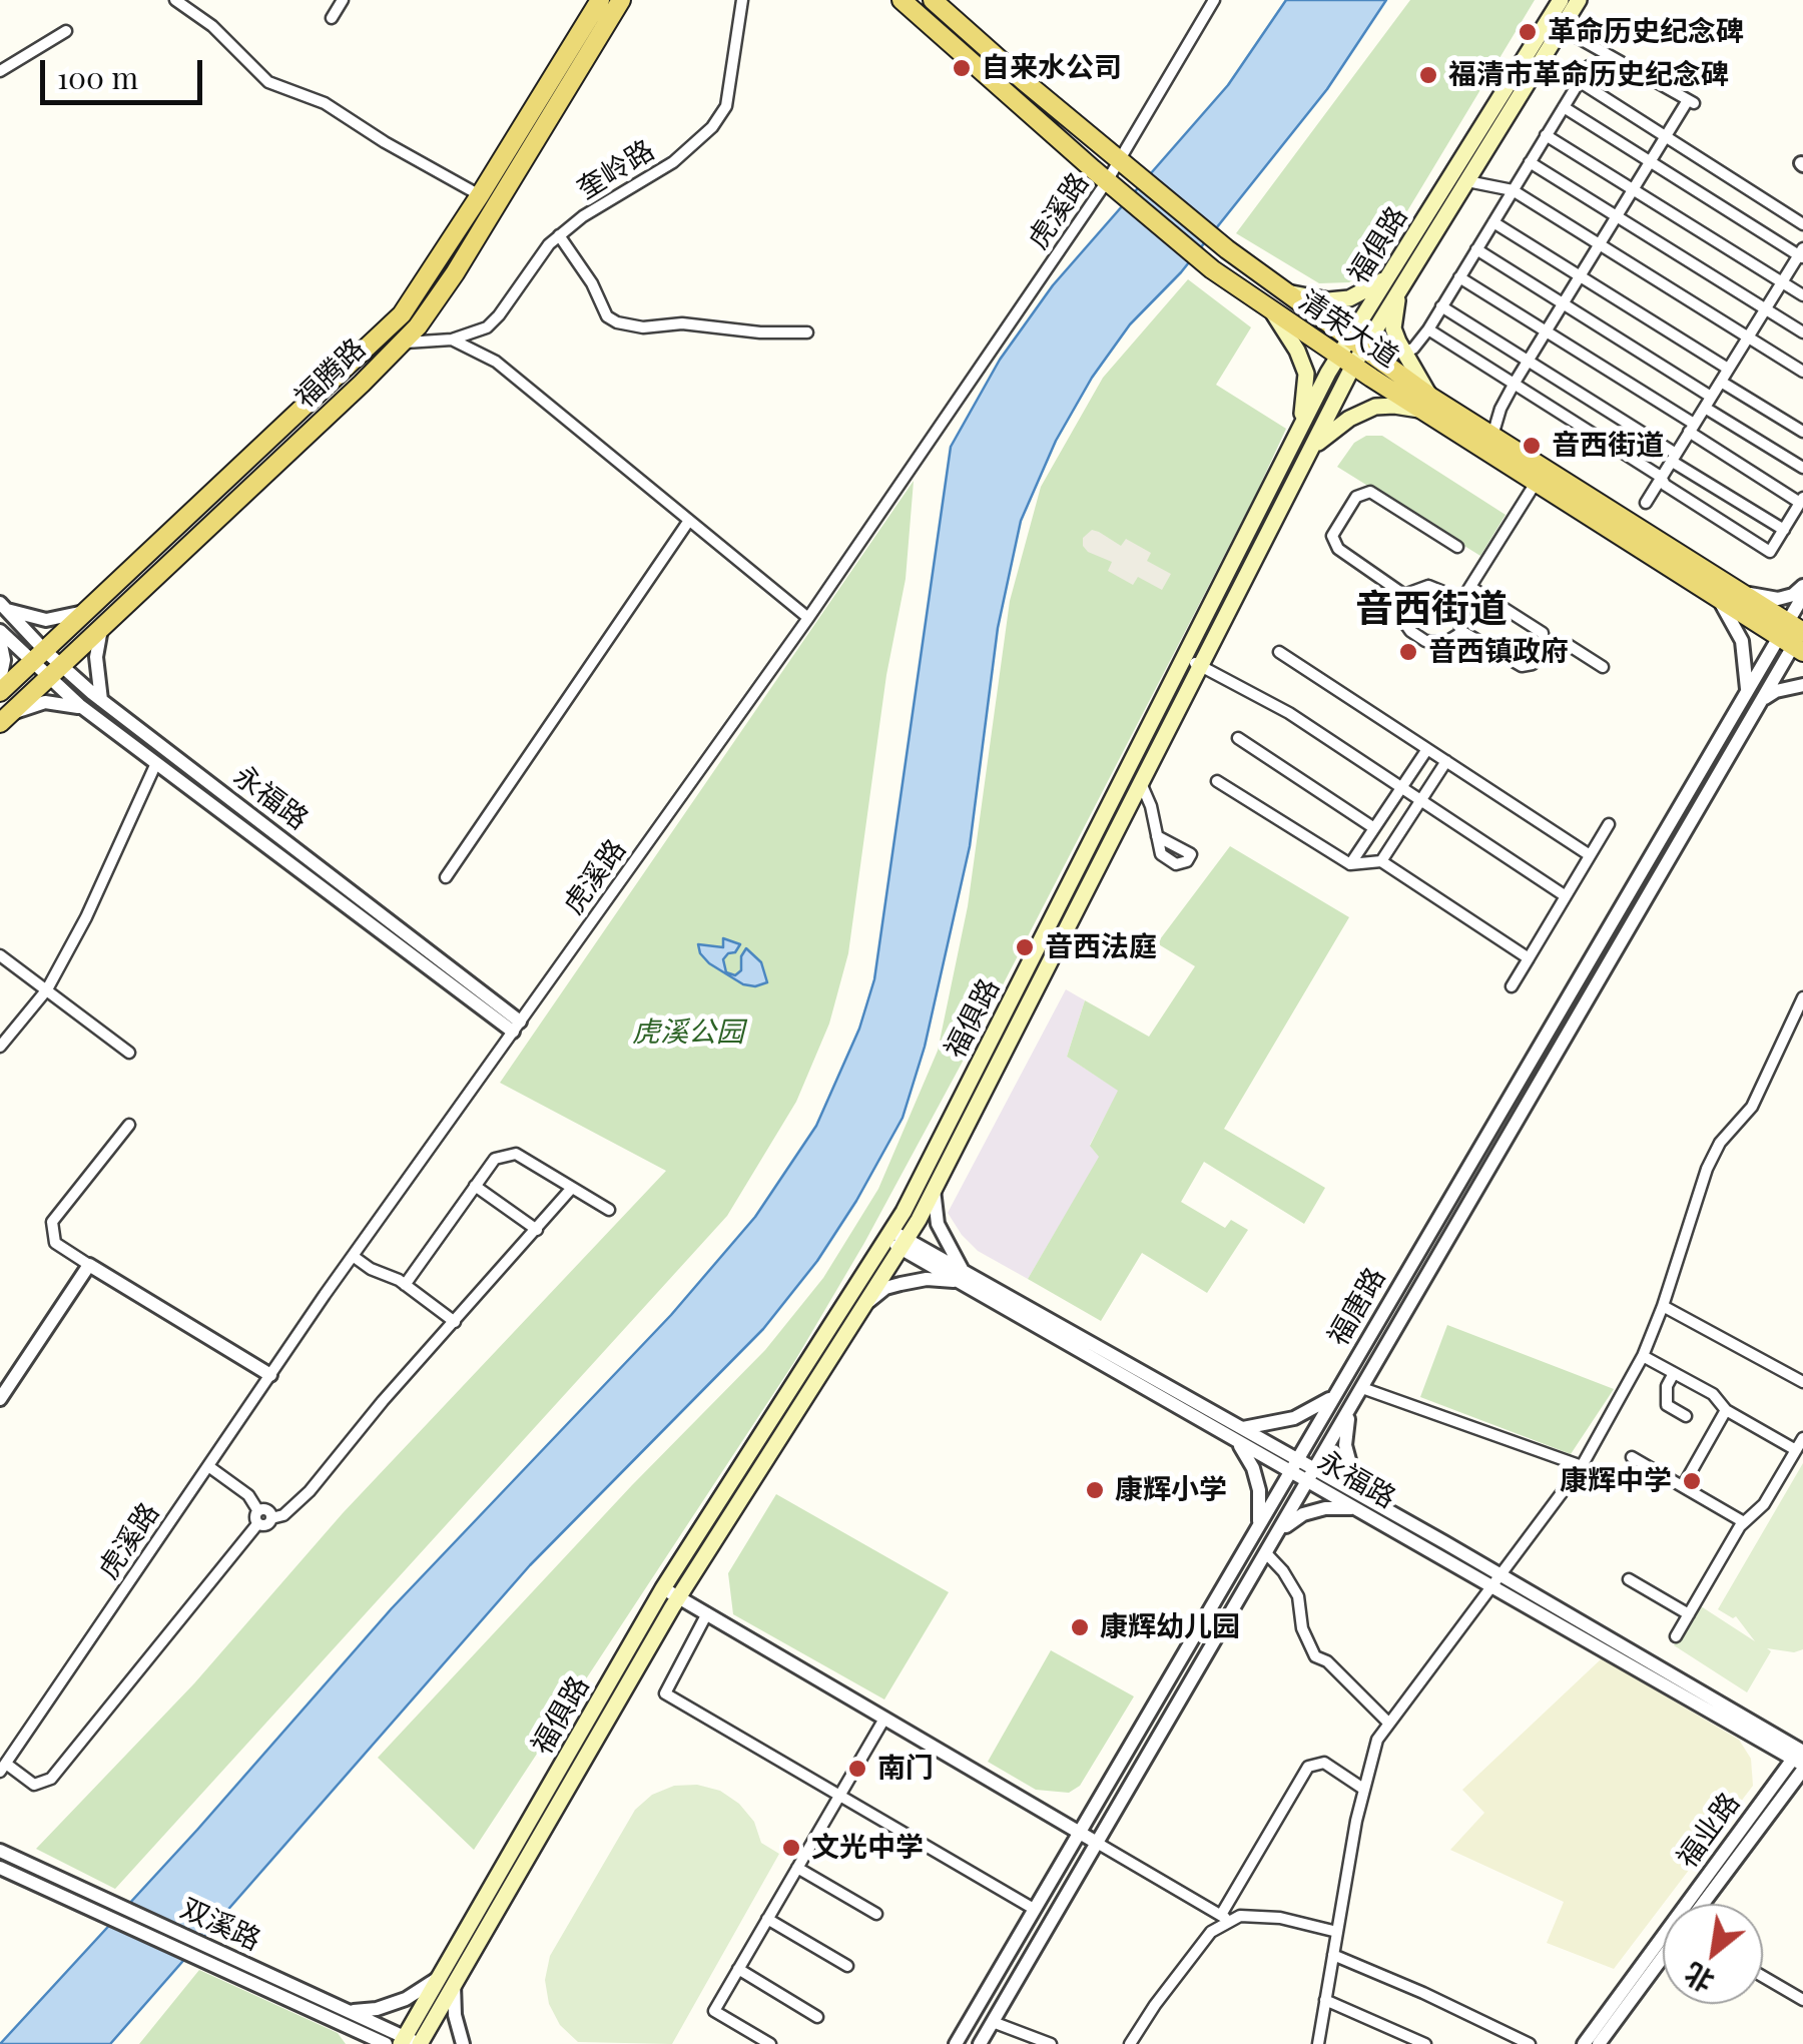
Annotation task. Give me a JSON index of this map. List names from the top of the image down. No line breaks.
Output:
{"streets":{"main road":["福俱路","清荣大道","福腾路"],"street":["奎岭路","虎溪路","永福路","福唐路","福业路","双溪路"]},"crossings":[["虎溪路","清荣大道"],["虎溪路","永福路"],["福俱路","清荣大道"],["福俱路","永福路"],["福俱路","双溪路"],["清荣大道","福唐路"],["福腾路","永福路"],["永福路","福唐路"],["永福路","福业路"]],"districts":["音西街道"],"parks":["虎溪公园"],"places":["革命历史纪念碑","自来水公司","福清市革命历史纪念碑","音西街道","音西镇政府","音西法庭","康辉中学","康辉小学","康辉幼儿园","南门","文光中学"],"scale_bar":"100 m","north":"bottom left"}
